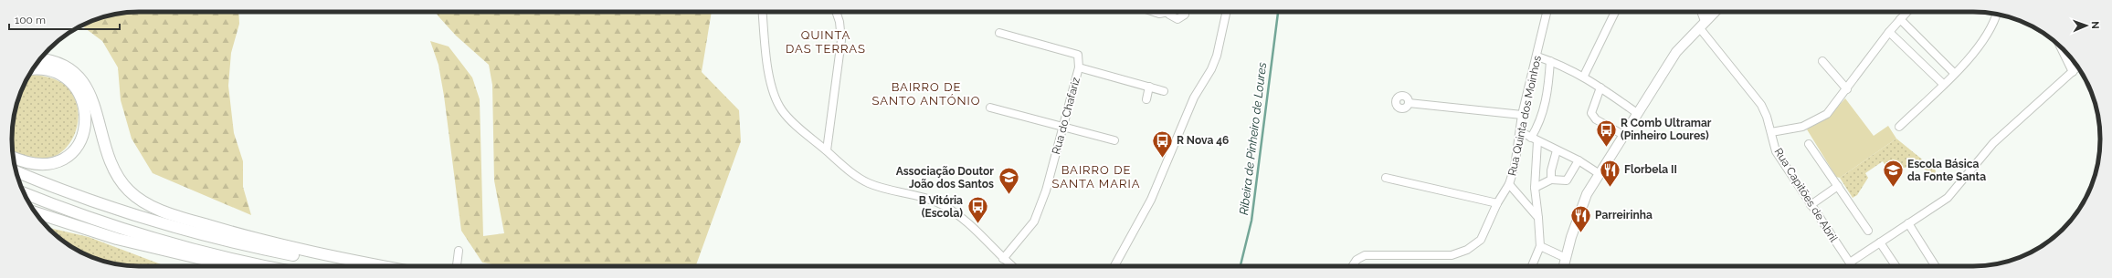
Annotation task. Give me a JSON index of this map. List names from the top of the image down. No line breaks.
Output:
{"streets":{"street":["Rua do Chafariz","Rua Quinta dos Moinhos","Rua Capitões de Abril"]},"districts":["QUINTA DAS TERRAS","BAIRRO DE SANTO ANTÓNIO","BAIRRO DE SANTA MARIA"],"water":["Ribeira de Pinheiro de Loures"],"places":{"bus stop":["R Comb Ultramar (Pinheiro Loures)","R Nova 46","B Vitória (Escola)"],"restaurant":["Florbela II","Parreirinha"],"school or university":["Escola Básica da Fonte Santa","Associação Doutor João dos Santos"]},"scale_bar":"100 m","north":"right"}
